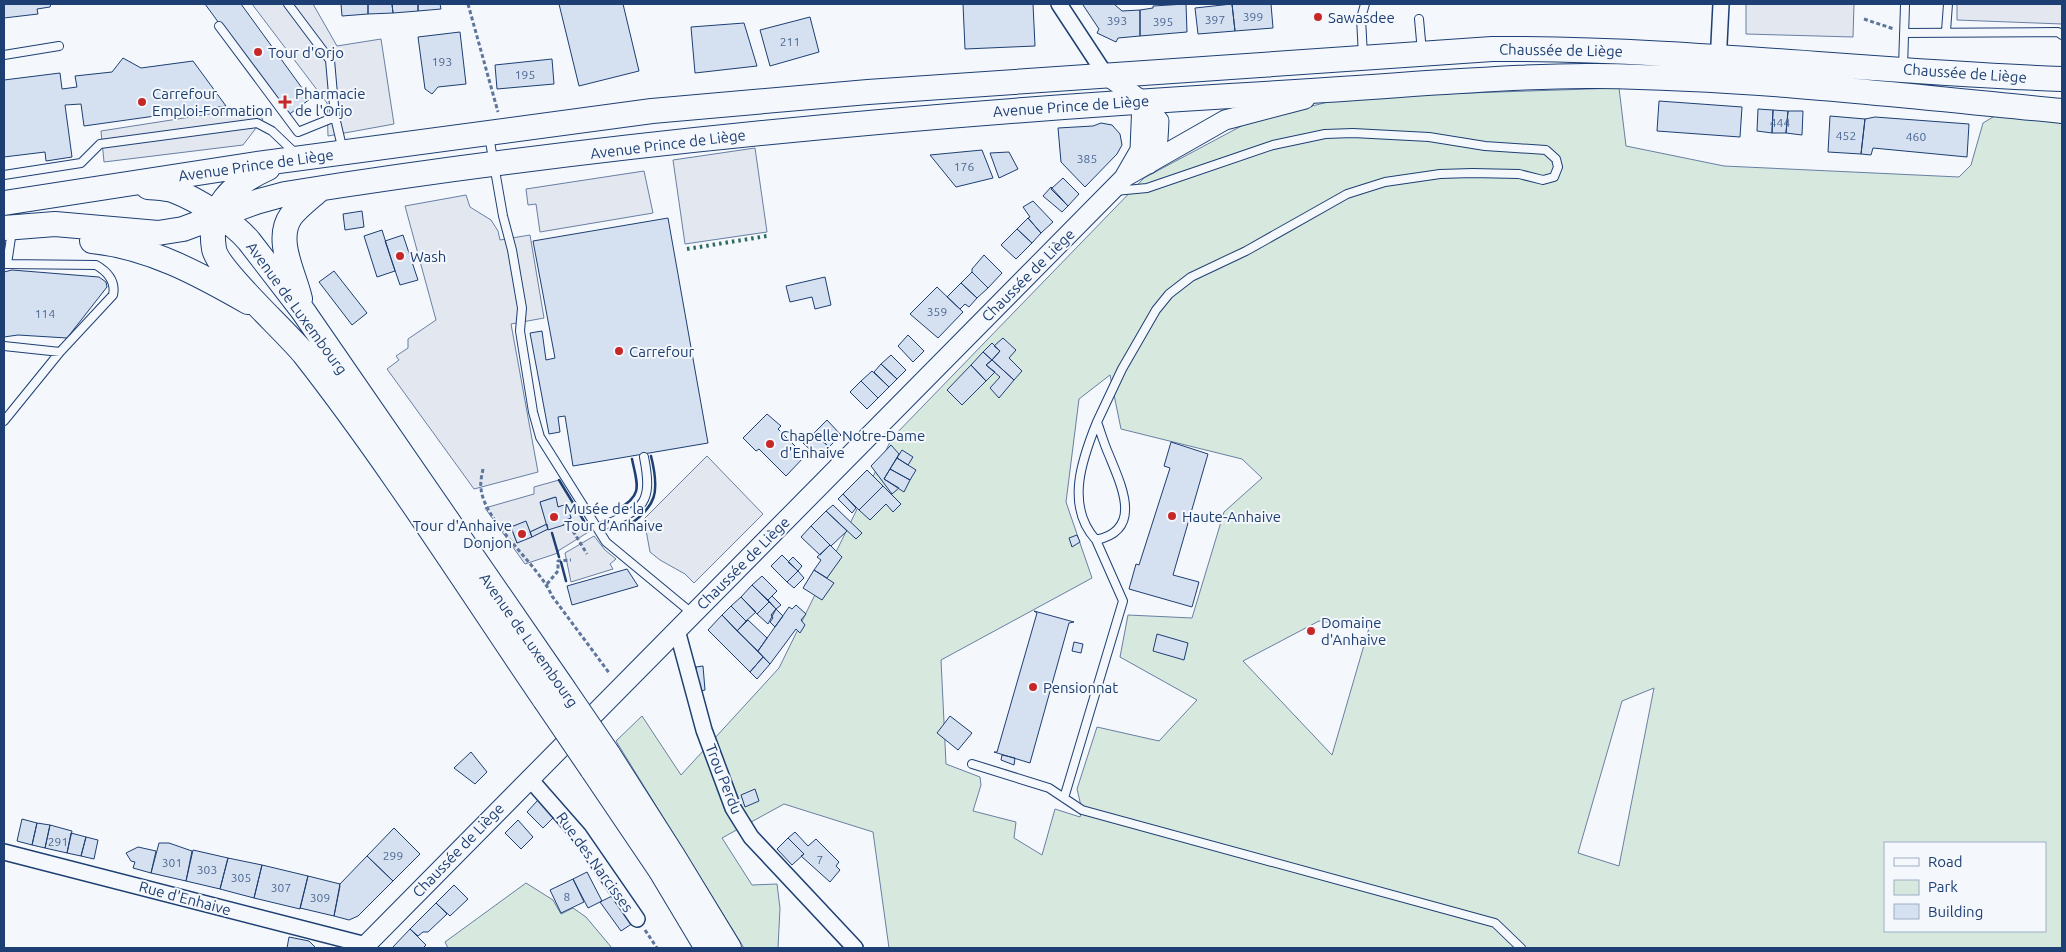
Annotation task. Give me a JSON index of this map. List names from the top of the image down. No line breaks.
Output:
{"streets":{"main road":["Chaussée de Liège","Avenue Prince de Liège","Avenue de Luxembourg"],"street":["Trou Perdu","Rue des Narcisses","Rue d'Enhaive"]},"crossings":[["Chaussée de Liège","Avenue Prince de Liège"],["Chaussée de Liège","Trou Perdu"],["Chaussée de Liège","Rue des Narcisses"],["Chaussée de Liège","Rue d'Enhaive"],["Avenue Prince de Liège","Avenue de Luxembourg"]],"places":{"other":["Sawasdee","Tour d'Orjo","Carrefour Emploi-Formation","Wash","Carrefour","Chapelle Notre-Dame d'Enhaive","Haute-Anhaive","Musée de la Tour d’Anhaive","Tour d'Anhaive Donjon","Domaine d'Anhaive","Pensionnat"],"health":["Pharmacie de l'Orjo"]},"house_numbers":["399","397","393","395","211","193","195","444","452","460","385","176","359","114","291","299","7","301","303","305","307","8","309"],"legend":["Road","Park","Building"]}
